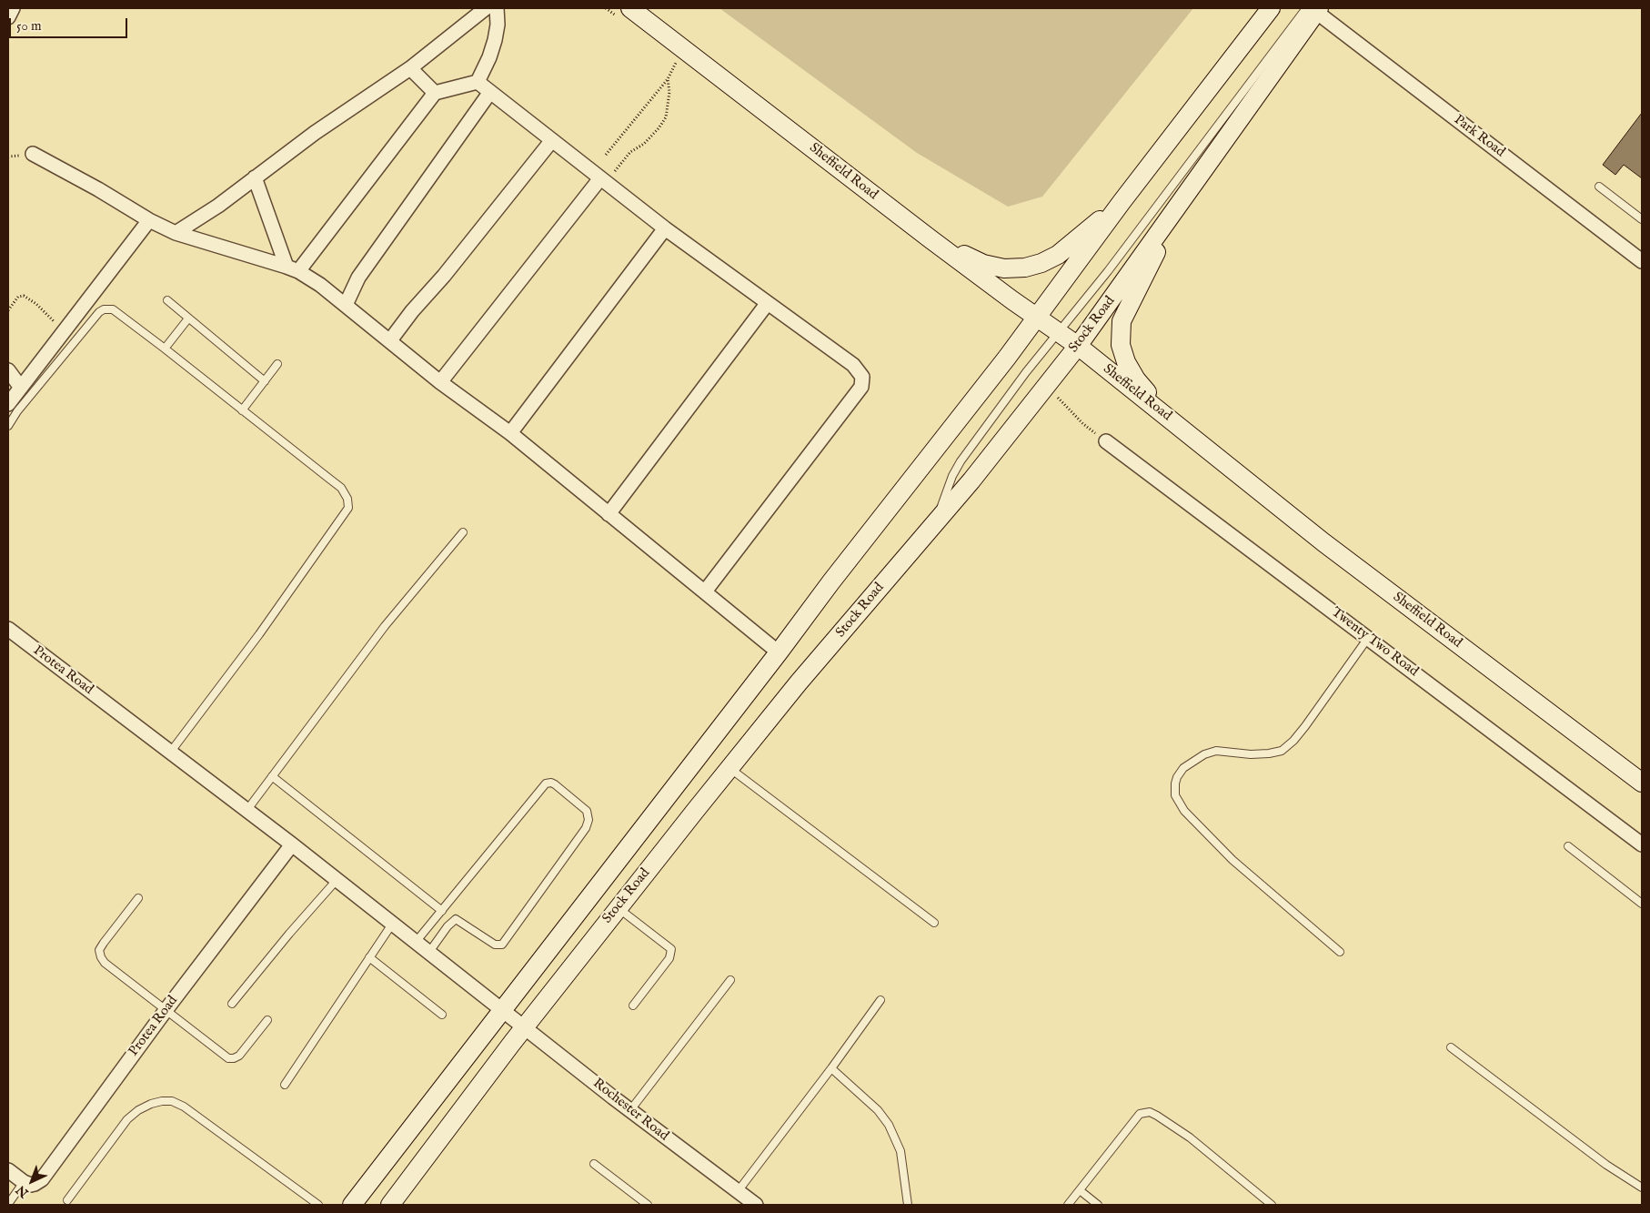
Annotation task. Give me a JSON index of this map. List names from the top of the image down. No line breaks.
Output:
{"streets":{"main road":["Sheffield Road","Stock Road"],"street":["Park Road","Twenty Two Road","Protea Road","Rochester Road"]},"crossings":[["Park Road","Stock Road"],["Sheffield Road","Stock Road"],["Stock Road","Protea Road"],["Stock Road","Rochester Road"],["Protea Road","Rochester Road"]],"scale_bar":"50 m","north":"bottom left"}
